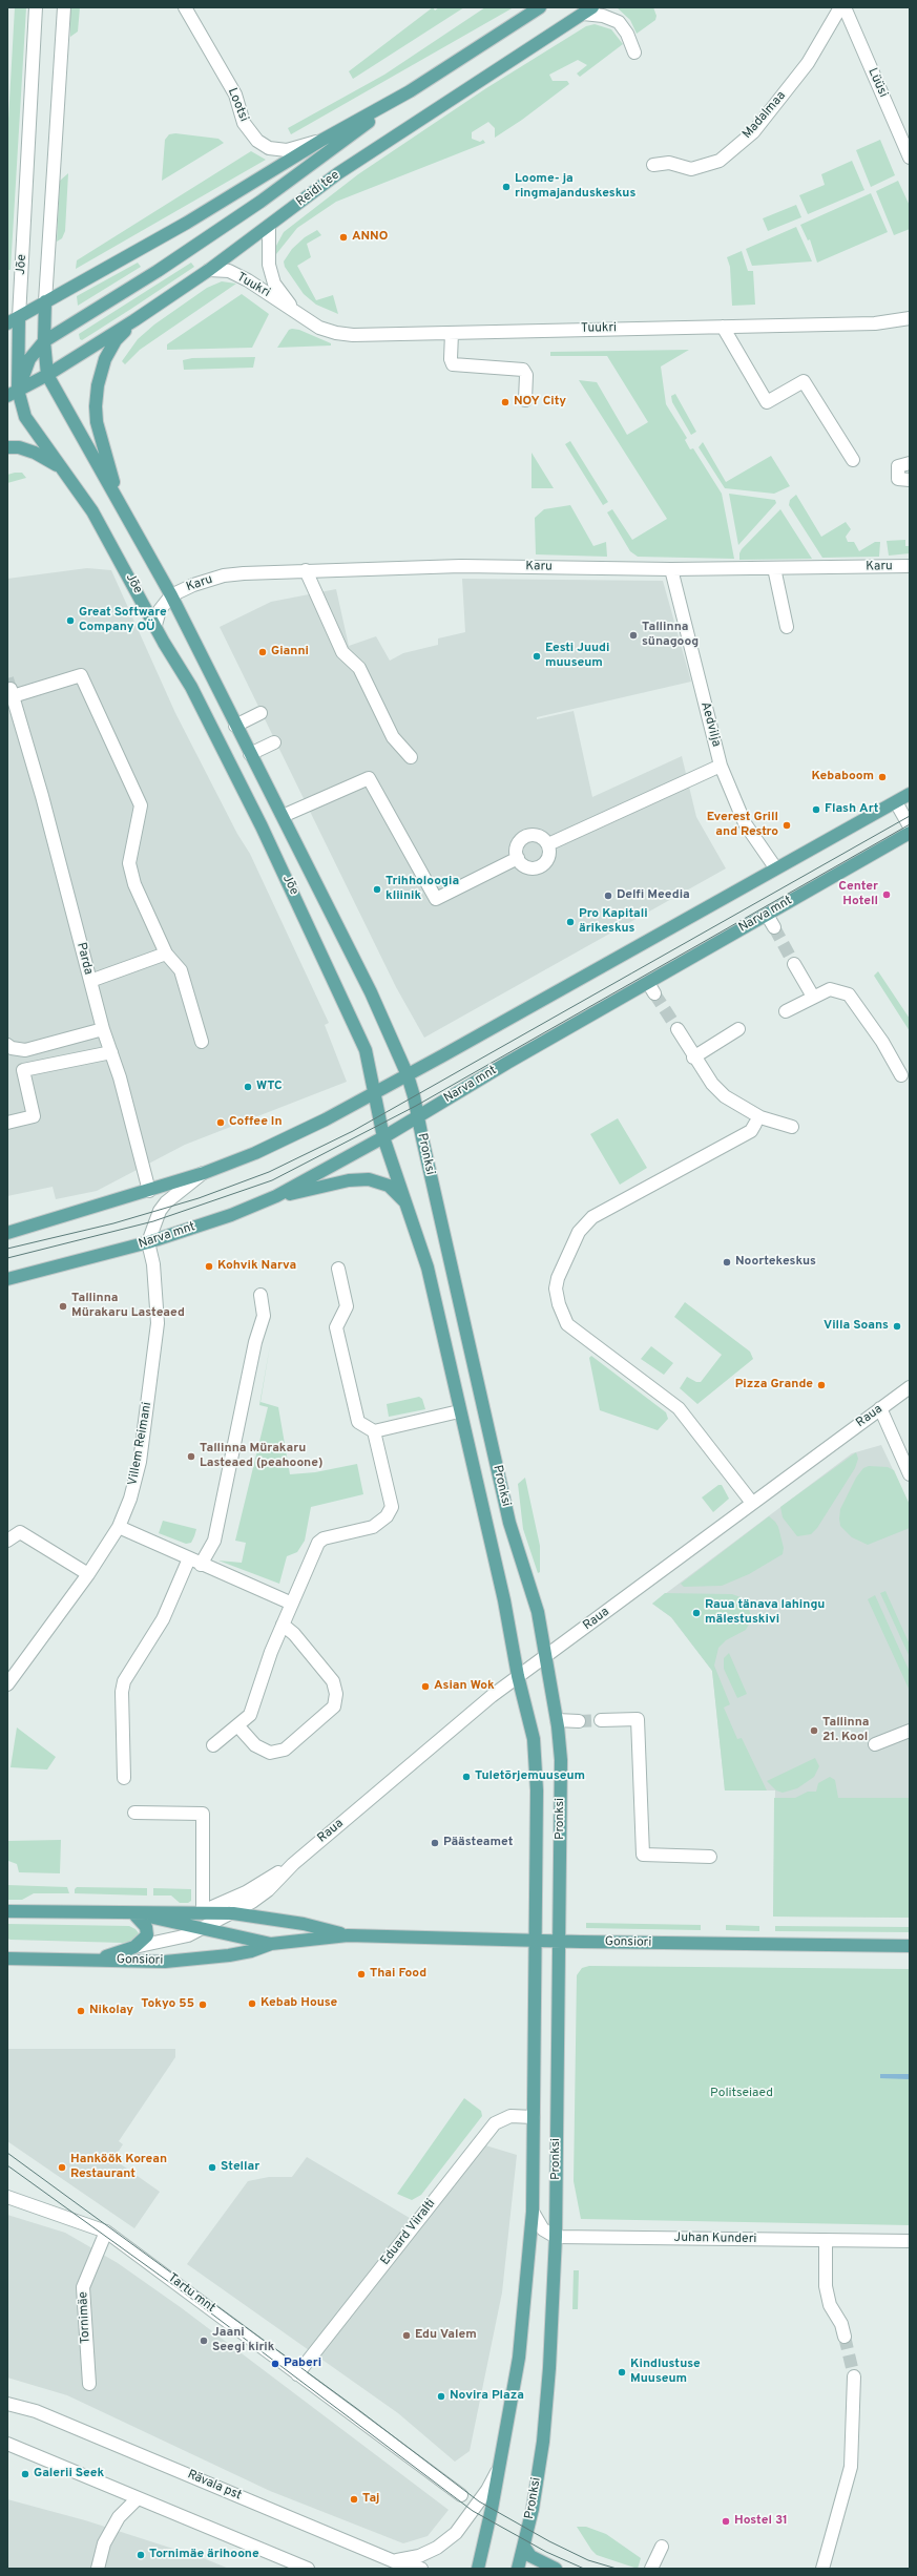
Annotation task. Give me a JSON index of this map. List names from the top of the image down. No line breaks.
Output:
{"streets":{"main road":["Reidi tee","Jõe","Narva mnt","Pronksi","Gonsiori"],"street":["Lüüsi","Lootsi","Madalmaa","Tuukri","Karu","Aedvilja","Parda","Raua","Villem Reimani","Eduard Viiralti","Juhan Kunderi","Tartu mnt","Tornimäe","Rävala pst"]},"crossings":[["Reidi tee","Jõe"],["Reidi tee","Tuukri"],["Jõe","Karu"],["Jõe","Narva mnt"],["Jõe","Pronksi"],["Karu","Aedvilja"],["Narva mnt","Pronksi"],["Narva mnt","Villem Reimani"],["Pronksi","Raua"],["Pronksi","Gonsiori"],["Pronksi","Eduard Viiralti"],["Pronksi","Juhan Kunderi"],["Raua","Gonsiori"],["Eduard Viiralti","Tartu mnt"],["Tartu mnt","Tornimäe"]],"parks":["Politseiaed"],"places":["Loome- ja ringmajanduskeskus","ANNO","NOY City","Great Software Company OÜ","Tallinna sünagoog","Gianni","Eesti Juudi muuseum","Kebaboom","Flash Art","Everest Grill and Restro","Trihholoogia kliinik","Center Hotell","Delfi Meedia","Pro Kapitali ärikeskus","WTC","Coffee In","Noortekeskus","Kohvik Narva","Tallinna Mürakaru Lasteaed","Villa Soans","Pizza Grande","Tallinna Mürakaru Lasteaed (peahoone)","Raua tänava lahingu mälestuskivi","Asian Wok","Tallinna 21. Kool","Tuletõrjemuuseum","Päästeamet","Thai Food","Kebab House","Tokyo 55","Nikolay","Hanköök Korean Restaurant","Stellar","Edu Valem","Jaani Seegi kirik","Paberi","Kindlustuse Muuseum","Novira Plaza","Galerii Seek","Taj","Hostel 31","Tornimäe ärihoone"]}
